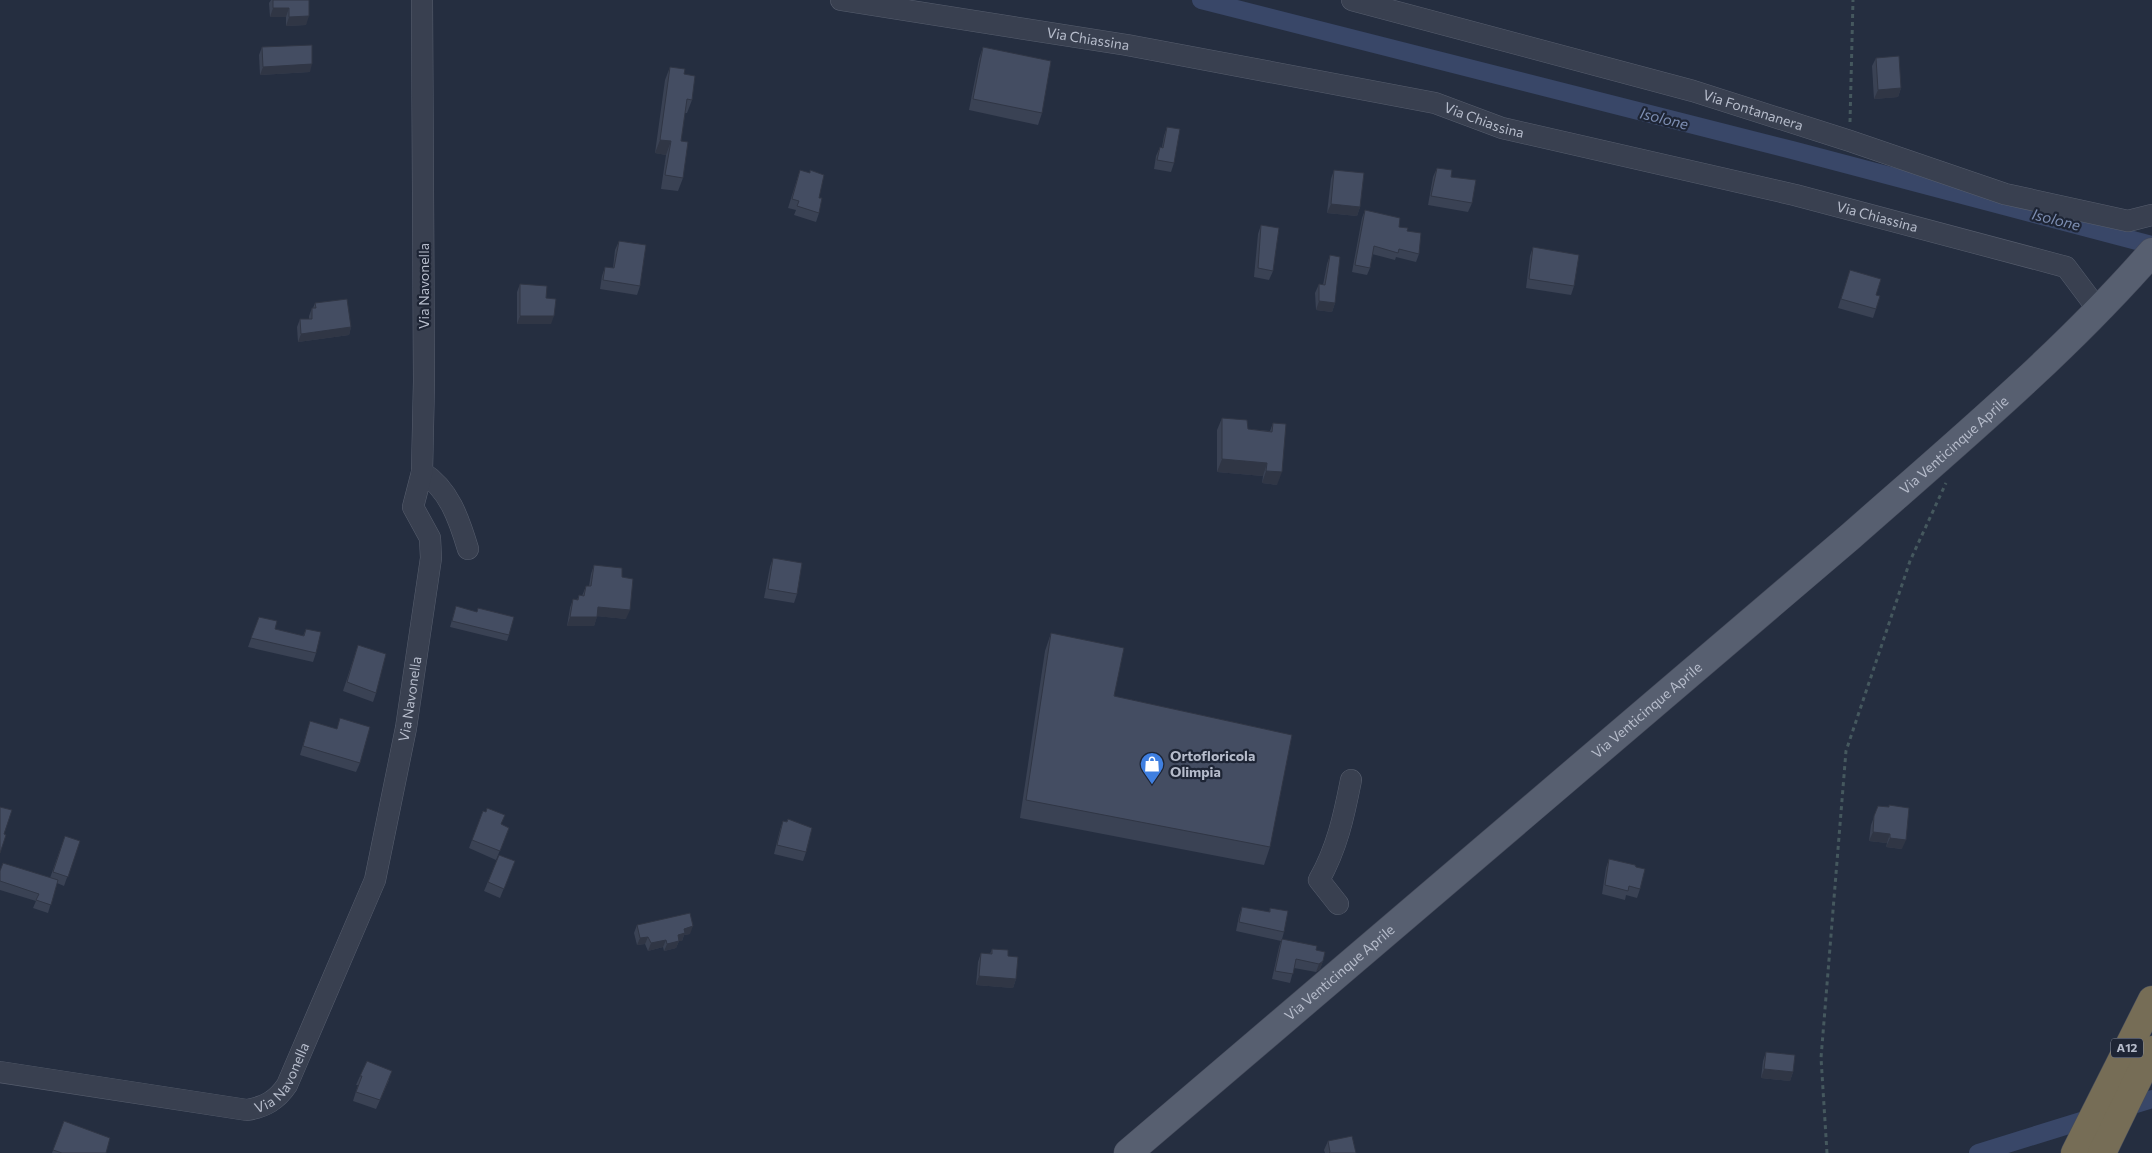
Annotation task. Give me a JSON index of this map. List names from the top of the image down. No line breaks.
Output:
{"streets":{"highway":["A12"],"main road":["Via Venticinque Aprile"],"street":["Via Chiassina","Via Fontananera","Via Navonella"]},"crossings":[["Via Chiassina","Via Venticinque Aprile"]],"water":["Isolone"],"places":{"shop":["Ortofloricola Olimpia"]}}
